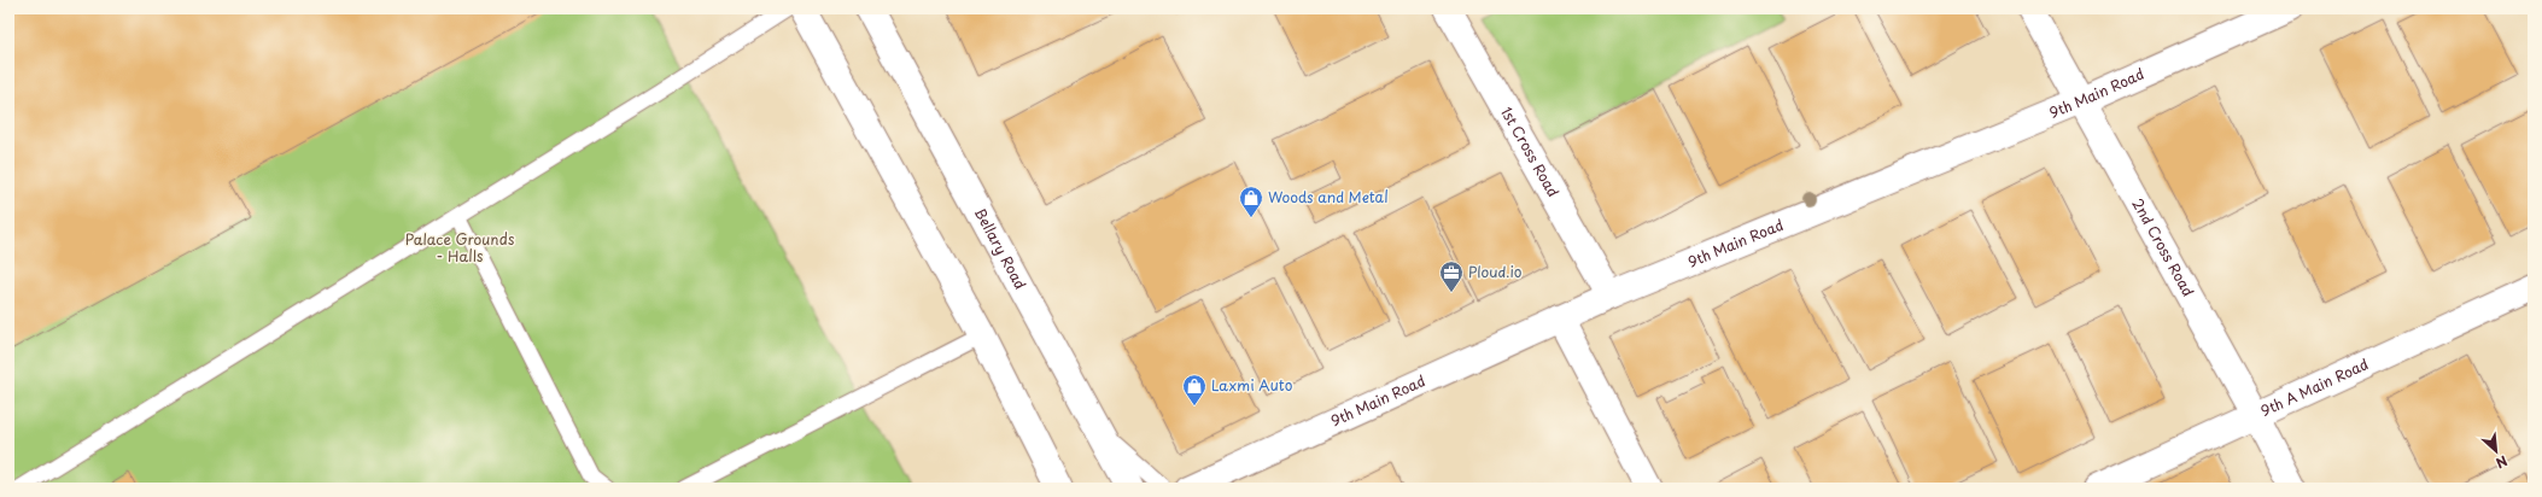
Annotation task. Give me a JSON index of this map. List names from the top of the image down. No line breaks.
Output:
{"streets":{"street":["9th Main Road","1st Cross Road","2nd Cross Road","Bellary Road","9th A Main Road"]},"crossings":[["9th Main Road","1st Cross Road"],["9th Main Road","2nd Cross Road"],["2nd Cross Road","9th A Main Road"]],"parks":["Palace Grounds - Halls"],"places":{"shop":["Woods and Metal","Laxmi Auto"],"office":["Ploud.io"]},"north":"bottom right"}
